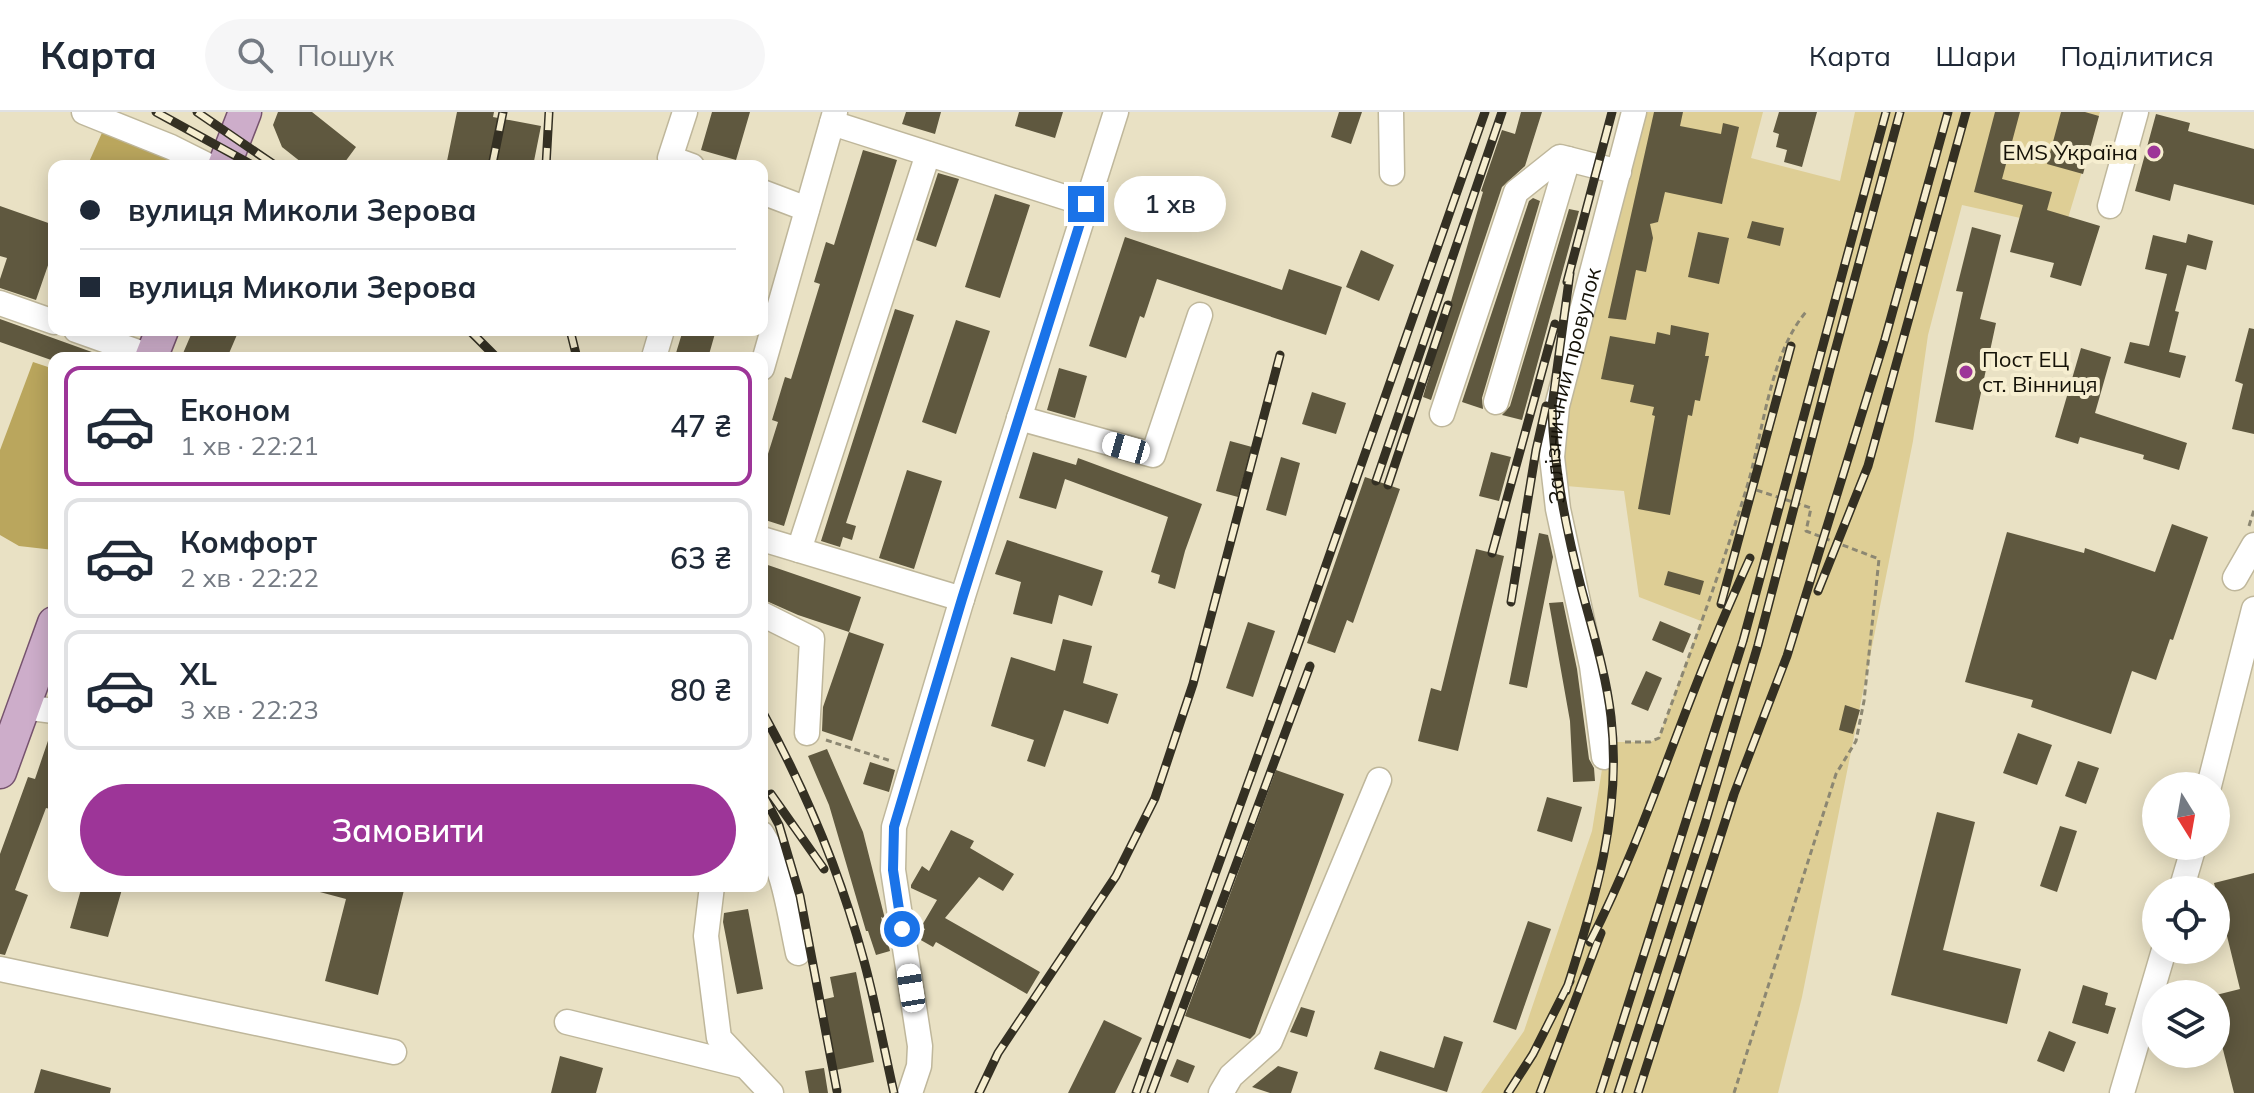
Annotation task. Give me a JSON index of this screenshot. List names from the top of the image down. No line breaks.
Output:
{"streets":{"street":["Залізничний провулок"]},"places":["EMS Україна","Пост ЕЦ ст. Вінниця"],"north":"bottom","page":{"header":"Карта","search":"Пошук","nav":["Карта","Шари","Поділитися"],"banner":["вулиця Миколи Зерова","вулиця Миколи Зерова"],"bubble":"1 хв","list":[{"name":"Економ","note":"1 хв · 22:21","value":"47 ₴"},{"name":"Комфорт","note":"2 хв · 22:22","value":"63 ₴"},{"name":"XL","note":"3 хв · 22:23","value":"80 ₴"}],"buttons":"Замовити"}}
